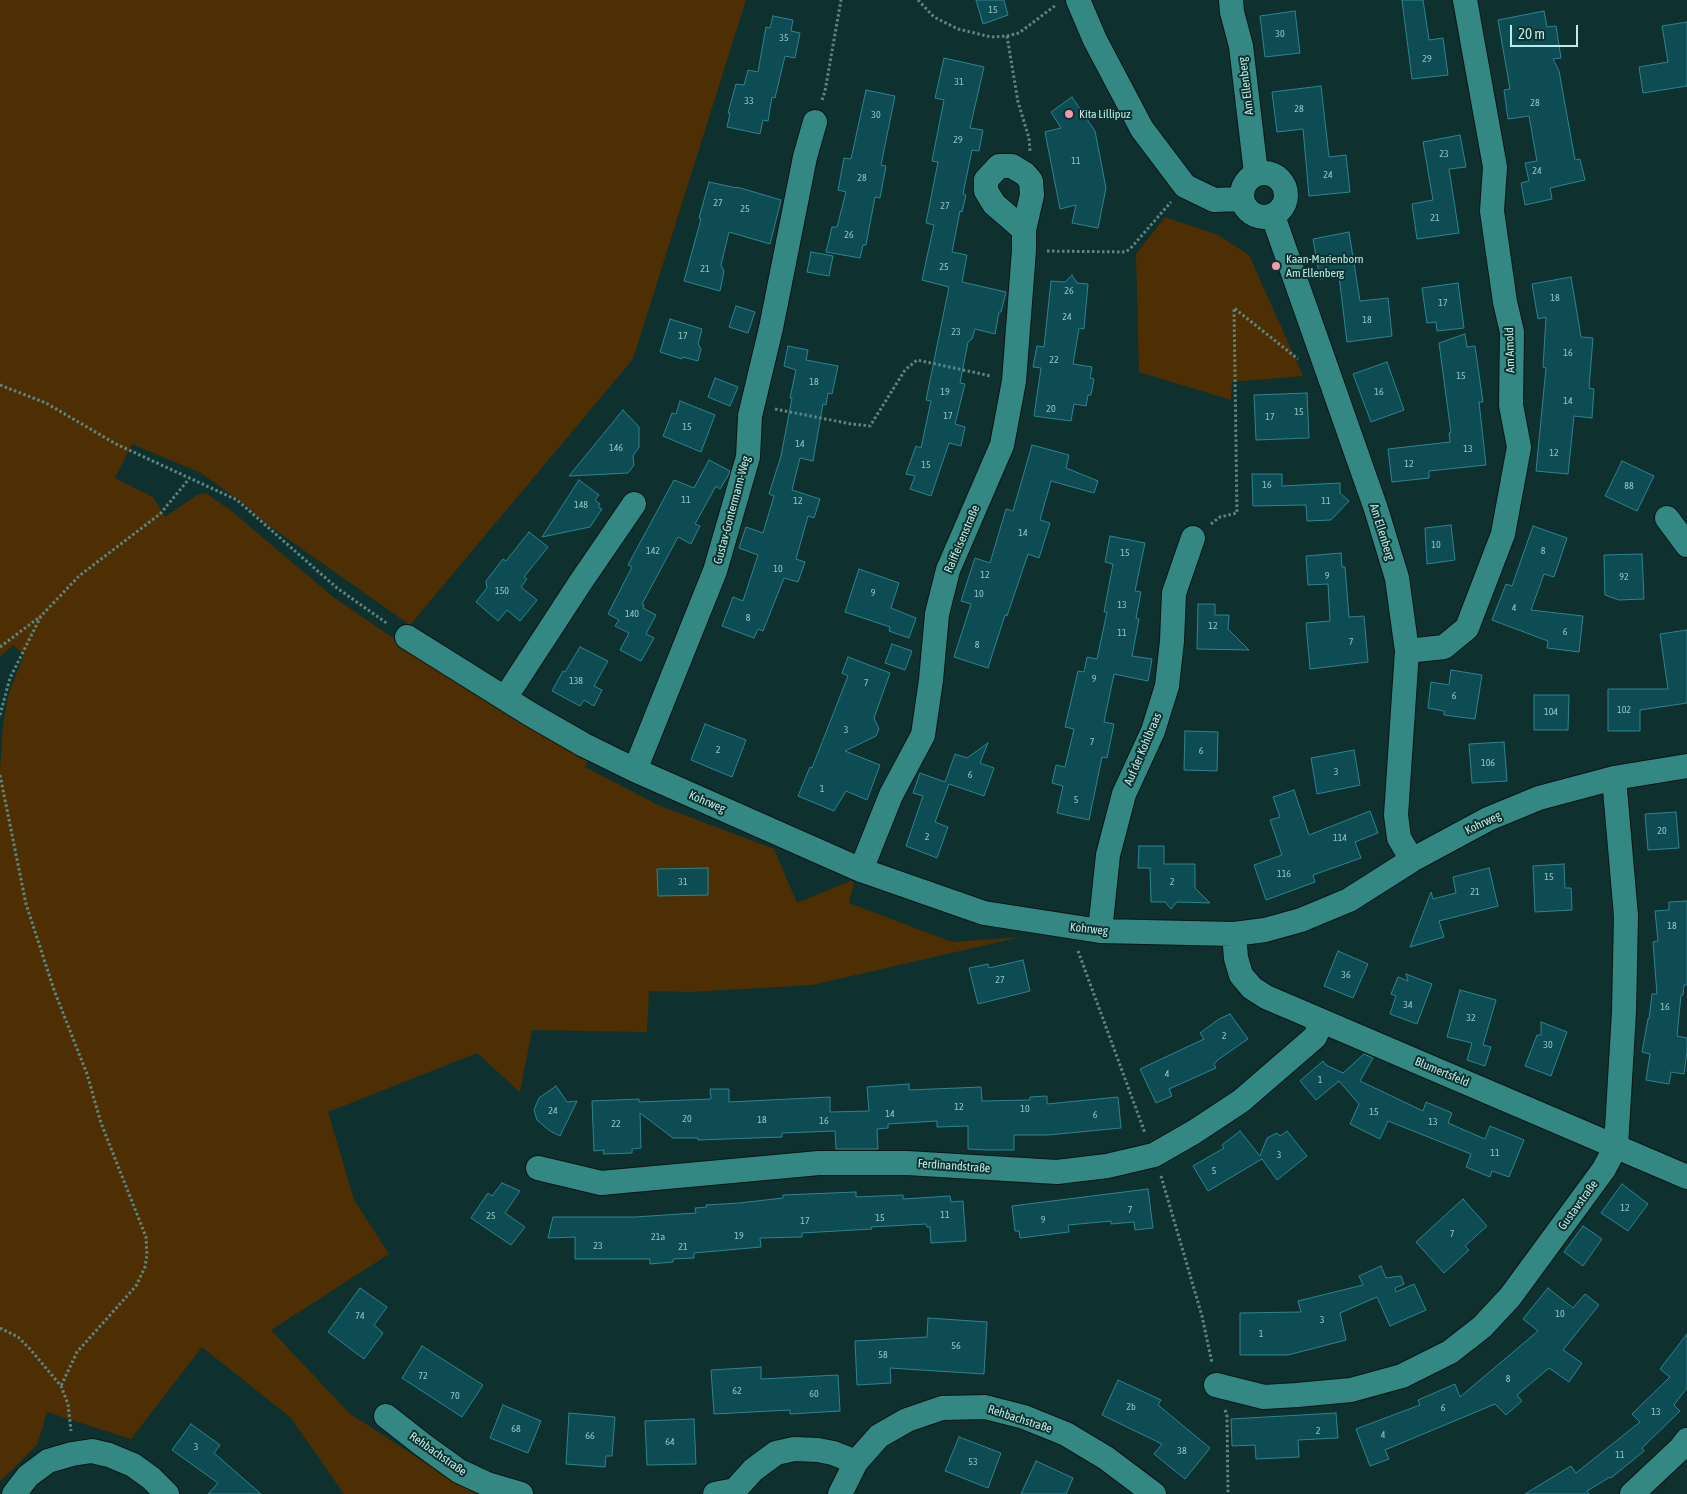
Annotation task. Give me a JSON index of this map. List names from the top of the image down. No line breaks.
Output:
{"streets":{"street":["Am Ellenberg","Am Arnold","Gustav-Gontermann-Weg","Raiffeisenstraße","Auf der Kohlbraas","Kohrweg","Blumertsfeld","Ferdinandstraße","Gustavstraße","Rehbachstraße"]},"crossings":[["Am Ellenberg","Am Arnold"],["Am Ellenberg","Kohrweg"],["Gustav-Gontermann-Weg","Kohrweg"],["Raiffeisenstraße","Kohrweg"],["Auf der Kohlbraas","Kohrweg"],["Kohrweg","Blumertsfeld"],["Kohrweg","Gustavstraße"],["Blumertsfeld","Ferdinandstraße"],["Blumertsfeld","Gustavstraße"]],"places":["Kita Lillipuz","Kaan-Marienborn Am Ellenberg"],"house_numbers":["15","30","35","29","31","33","28","28","30","29","23","11","24","24","28","27","27","25","21","26","25","21","26","18","17","24","18","23","17","16","22","15","18","19","16","14","20","15","17","17","15","14","146","13","12","12","15","16","88","11","12","11","148","14","10","142","8","15","10","12","9","92","150","9","10","13","4","140","8","12","6","11","7","8","9","138","7","6","102","104","3","7","2","6","106","3","6","1","5","20","2","114","116","15","31","2","21","18","36","27","34","16","32","2","30","4","1","12","10","24","15","14","6","20","18","16","13","22","11","3","5","12","7","11","25","15","9","17","7","19","21a","23","21","10","74","3","1","56","58","72","8","62","60","70","2b","6","13","68","2","4","66","64","3","38","11","53"],"scale_bar":"20 m"}
